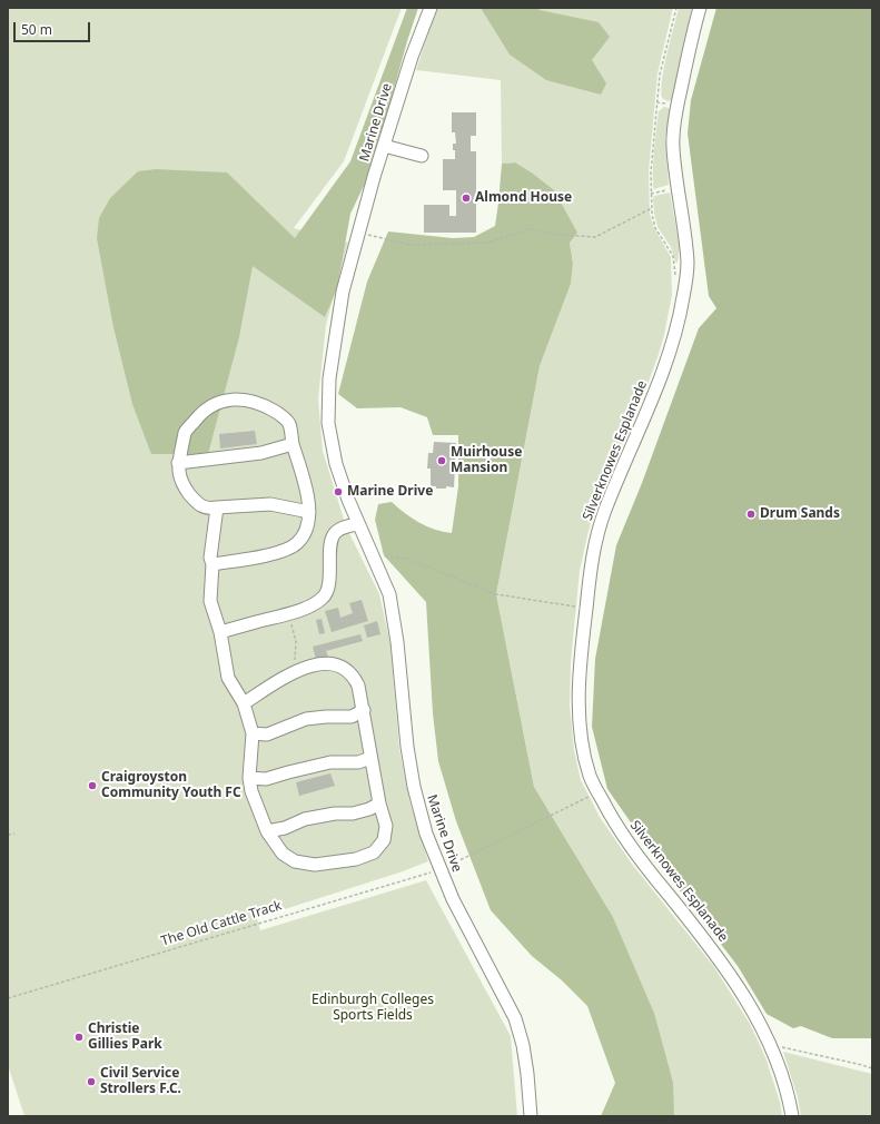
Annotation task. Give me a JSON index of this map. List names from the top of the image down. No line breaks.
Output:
{"streets":{"street":["Marine Drive","Silverknowes Esplanade"],"path":["The Old Cattle Track"]},"crossings":[["Marine Drive","The Old Cattle Track"],["Silverknowes Esplanade","The Old Cattle Track"]],"parks":["Edinburgh Colleges Sports Fields"],"places":["Almond House","Muirhouse Mansion","Marine Drive","Drum Sands","Craigroyston Community Youth FC","Christie Gillies Park","Civil Service Strollers F.C."],"scale_bar":"50 m"}
